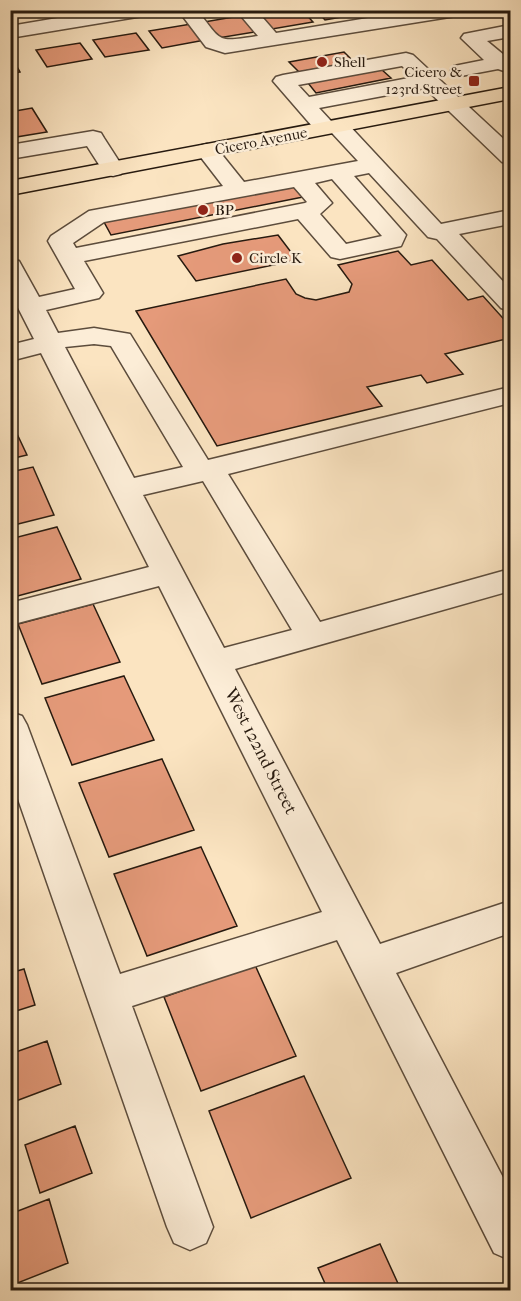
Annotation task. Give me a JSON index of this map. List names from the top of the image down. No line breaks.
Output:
{"streets":{"main road":["Cicero Avenue"],"street":["West 122nd Street"]},"places":{"other":["Shell","BP","Circle K"],"transit":["Cicero & 123rd Street"]}}
